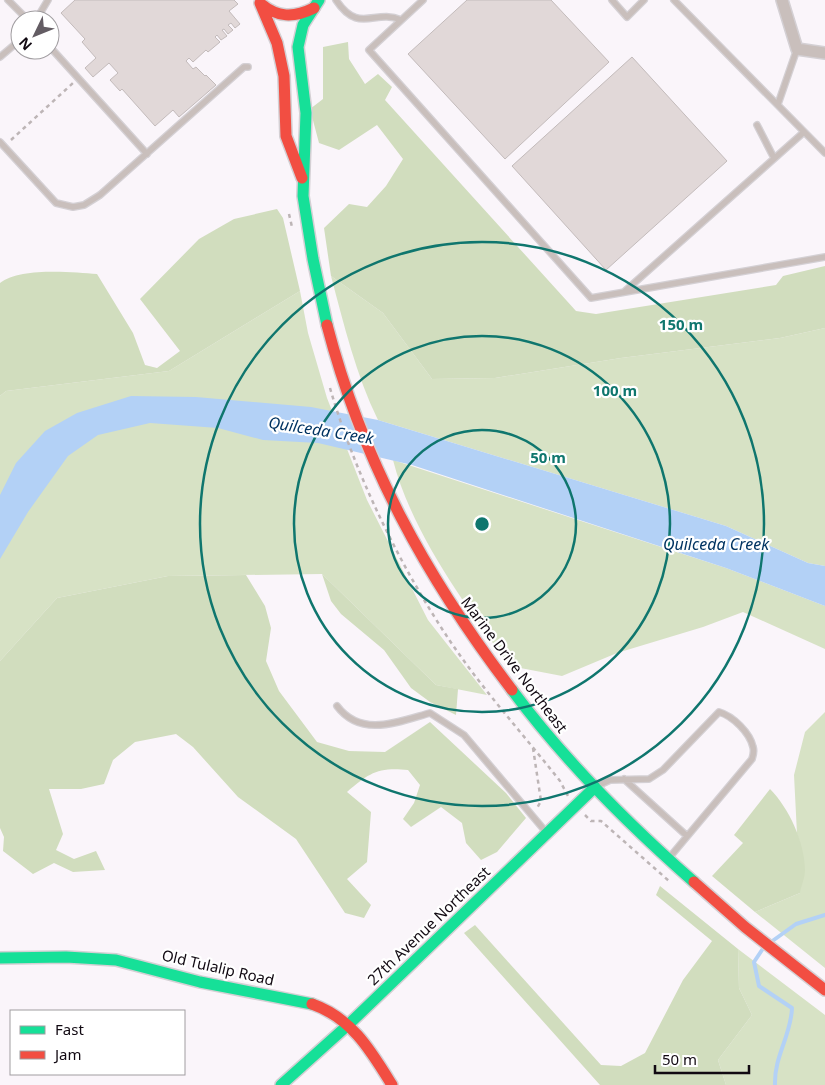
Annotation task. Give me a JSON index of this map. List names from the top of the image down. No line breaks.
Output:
{"streets":{"main road":["Marine Drive Northeast","27th Avenue Northeast","Old Tulalip Road"]},"crossings":[["Marine Drive Northeast","27th Avenue Northeast"],["27th Avenue Northeast","Old Tulalip Road"]],"water":["Quilceda Creek"],"legend":["Fast","Jam"],"scale_bar":"50 m","north":"bottom left","rings":["150 m","100 m","50 m"]}
